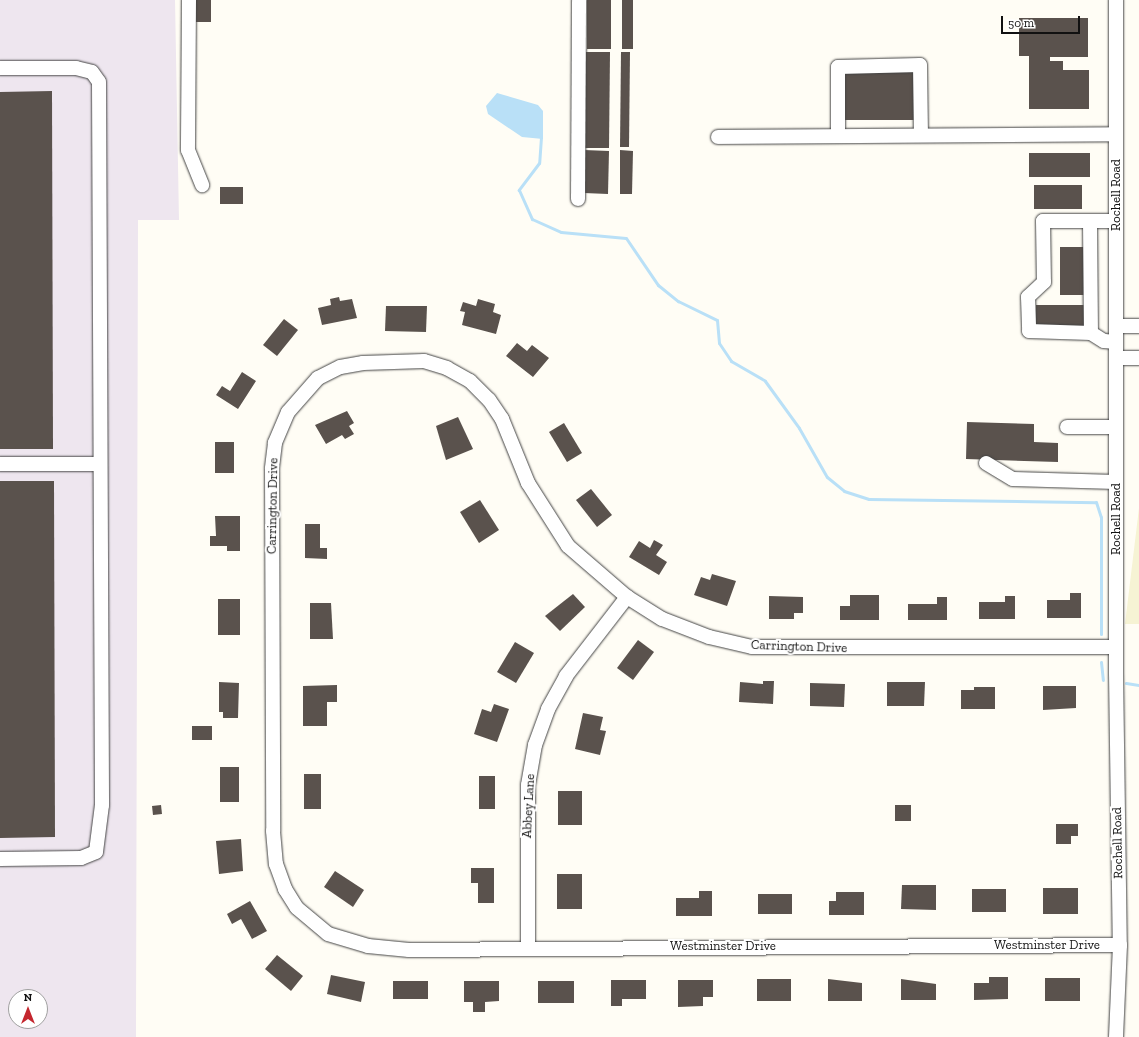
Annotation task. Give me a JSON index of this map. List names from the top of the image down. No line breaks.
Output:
{"streets":{"street":["Rochell Road","Carrington Drive","Abbey Lane","Westminster Drive"]},"crossings":[["Rochell Road","Carrington Drive"],["Rochell Road","Westminster Drive"],["Carrington Drive","Abbey Lane"],["Carrington Drive","Westminster Drive"],["Abbey Lane","Westminster Drive"]],"scale_bar":"50 m","north":"top"}
